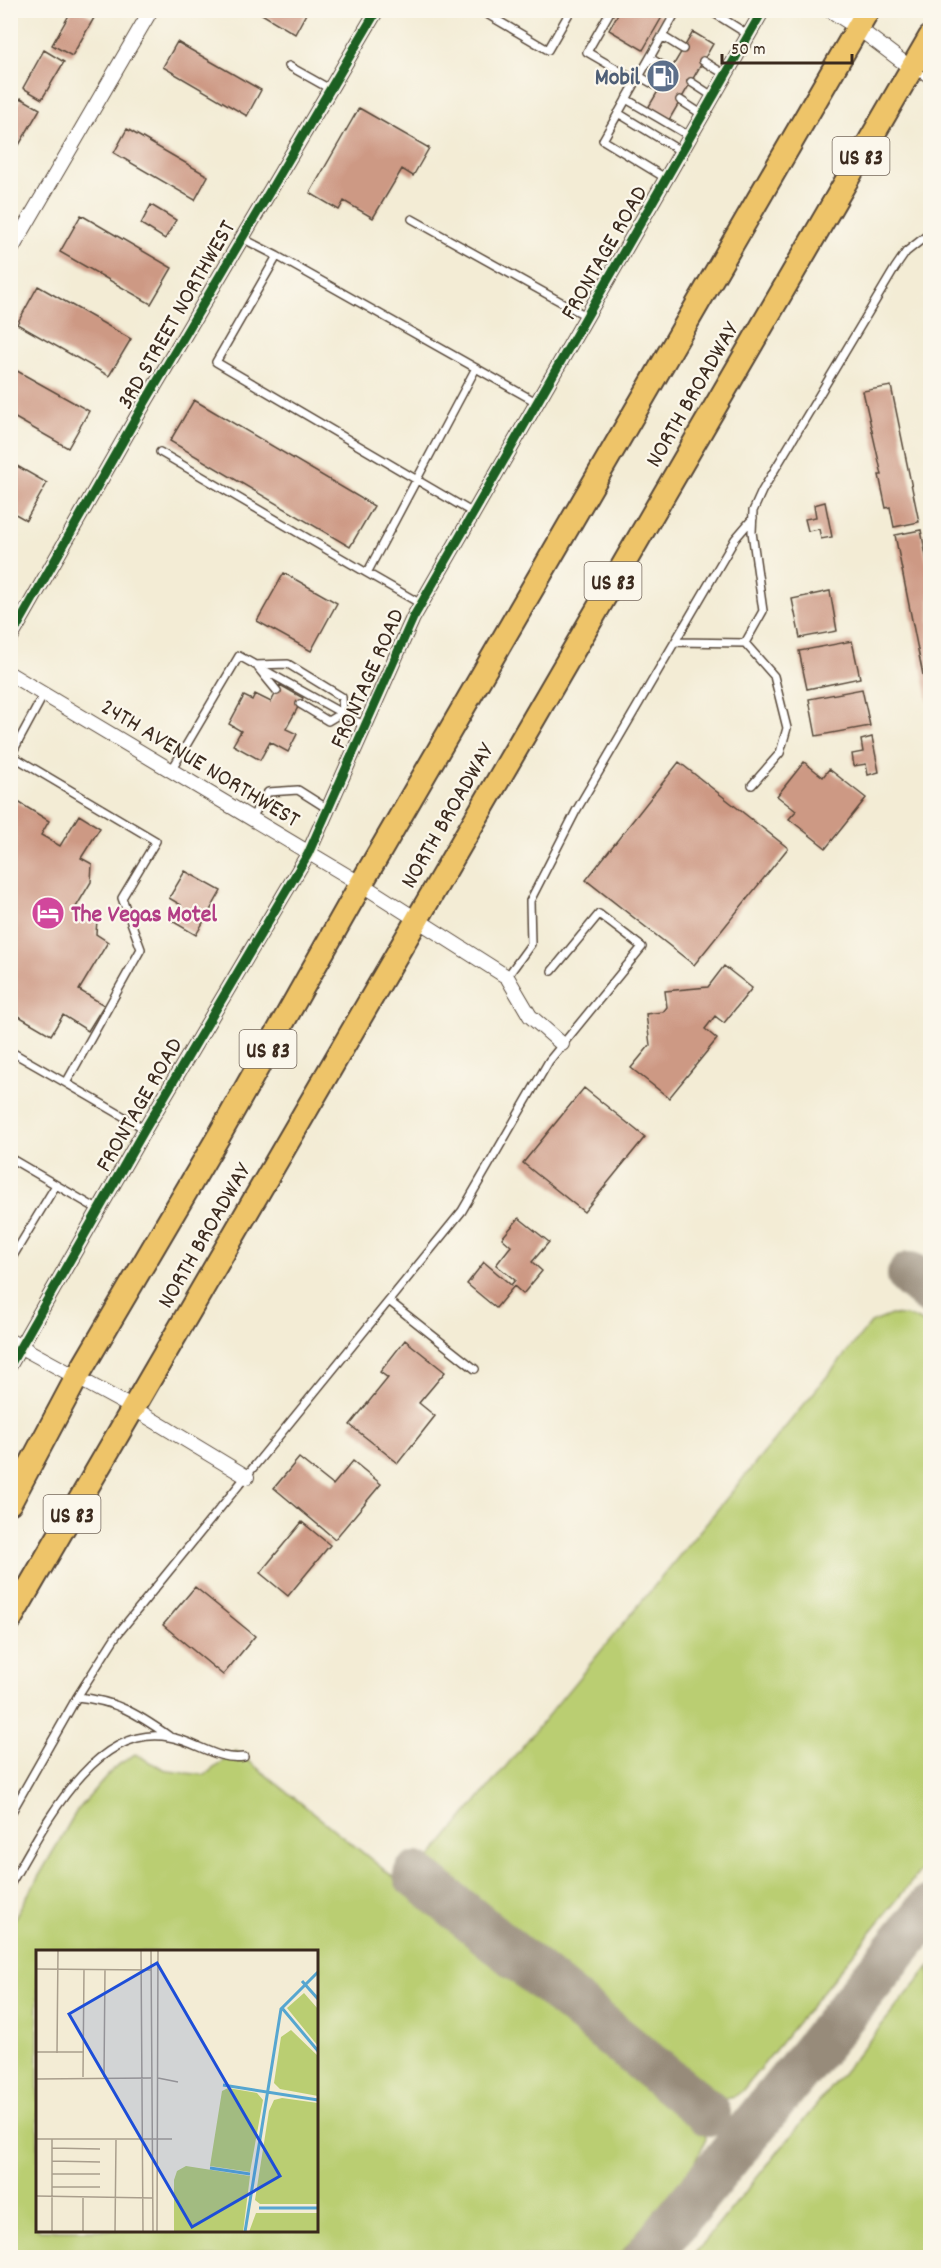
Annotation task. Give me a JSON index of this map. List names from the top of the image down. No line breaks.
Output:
{"streets":{"main road":["US 83","NORTH BROADWAY"],"street":["FRONTAGE ROAD","3RD STREET NORTHWEST","24TH AVENUE NORTHWEST"]},"crossings":[["FRONTAGE ROAD","24TH AVENUE NORTHWEST"],["NORTH BROADWAY","24TH AVENUE NORTHWEST"]],"places":{"fuel station":["Mobil"],"hotel":["The Vegas Motel"]},"scale_bar":"50 m"}
